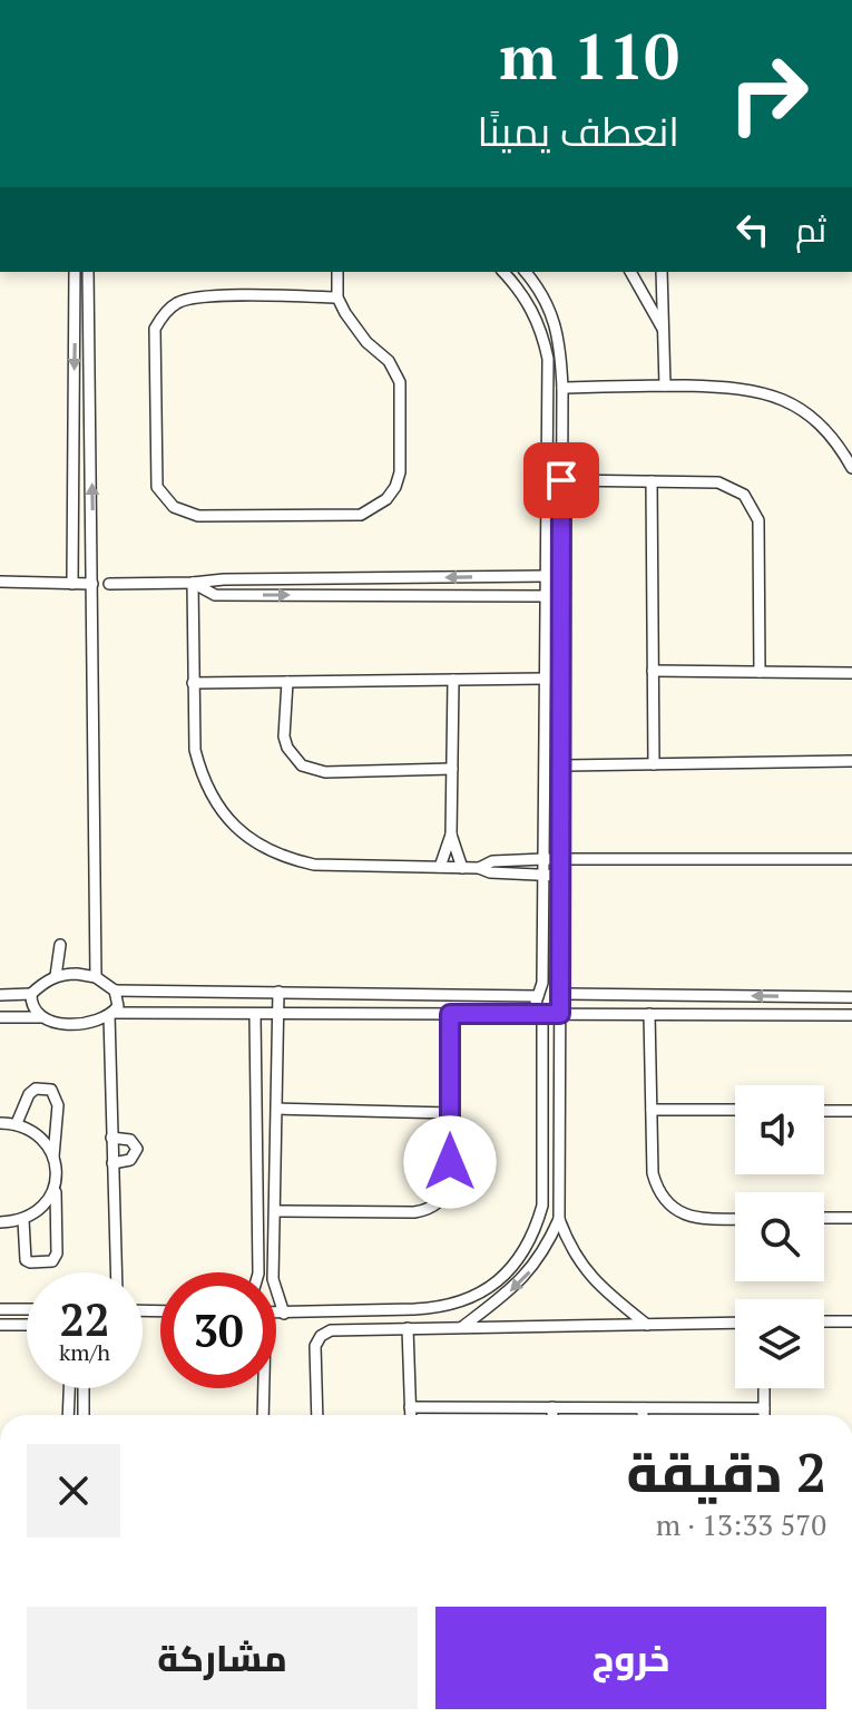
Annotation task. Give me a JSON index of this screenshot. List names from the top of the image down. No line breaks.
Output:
{"page":{"turn":["110 m","انعطف يمينًا"],"then":"ثم","speed":"22 km/h","limit":"30","heading":["2 دقيقة","570 m · 13:33"],"buttons":["خروج","مشاركة"]}}
